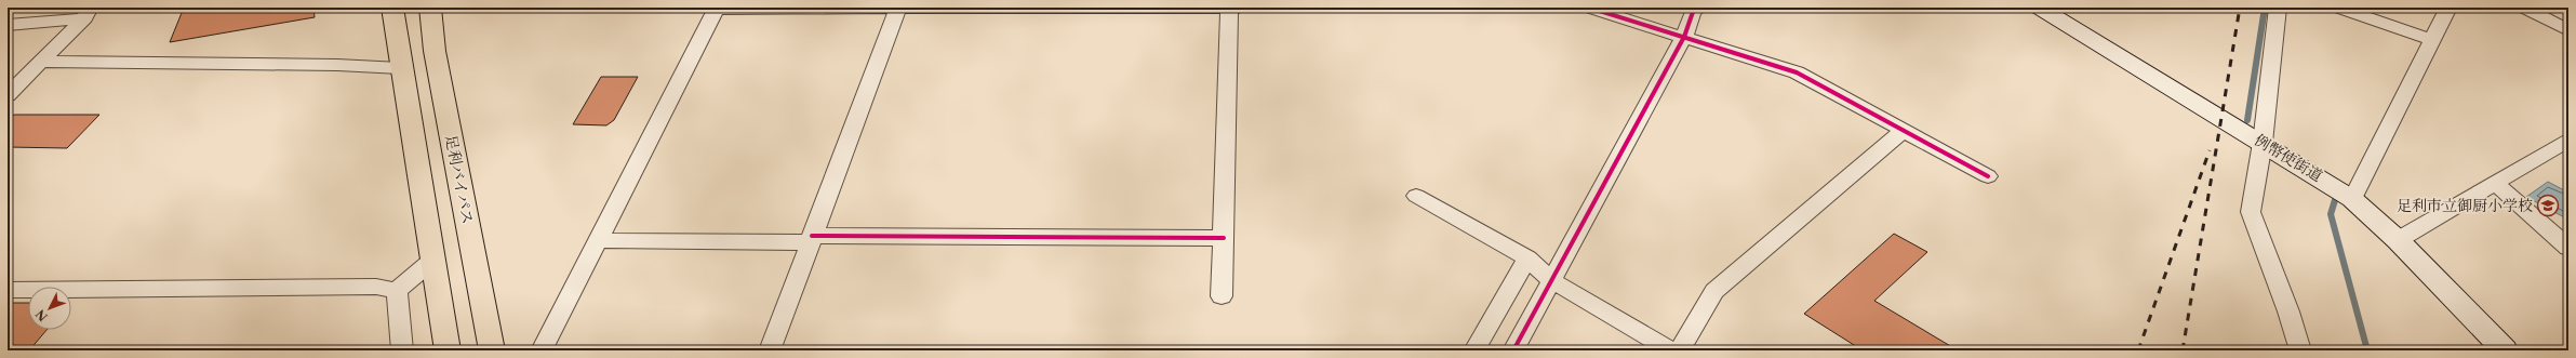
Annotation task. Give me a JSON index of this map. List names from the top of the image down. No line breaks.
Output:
{"streets":{"highway":["足利バイパス"],"main road":["例幣使街道"]},"places":{"school or university":["足利市立御厨小学校"]},"north":"bottom left"}
